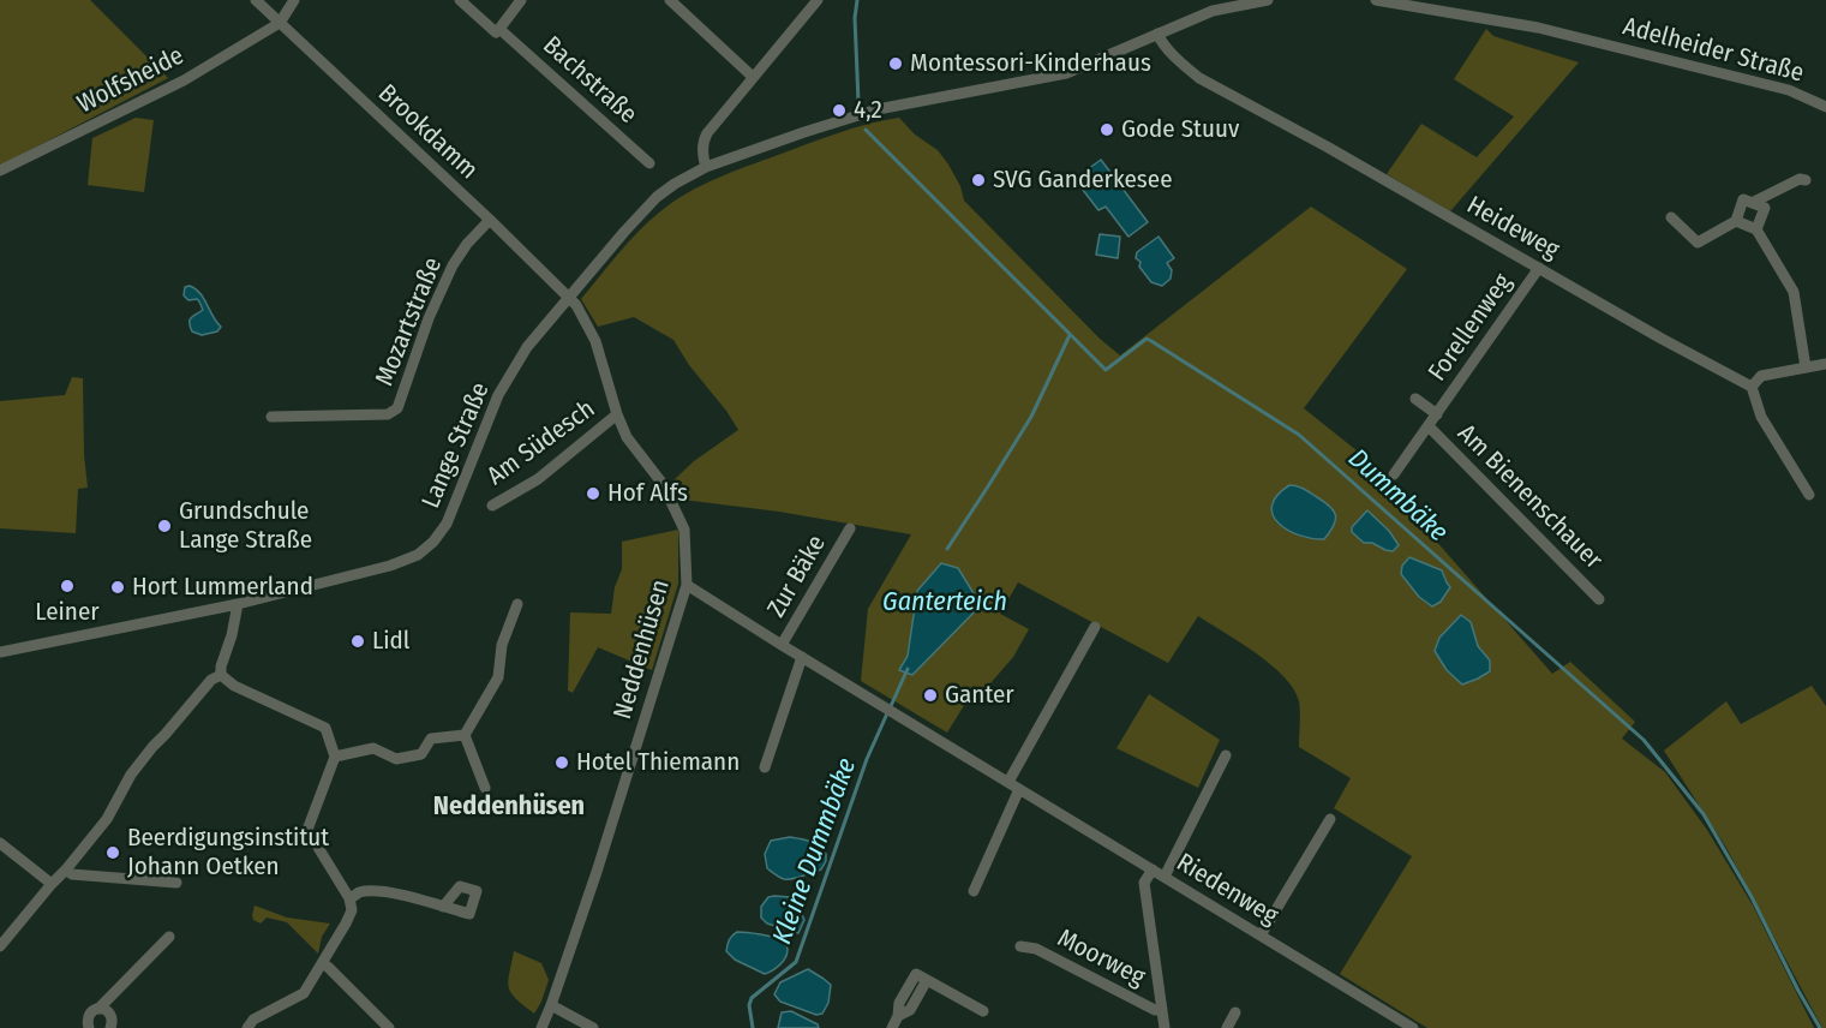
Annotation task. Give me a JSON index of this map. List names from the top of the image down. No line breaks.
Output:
{"streets":{"street":["Adelheider Straße","Wolfsheide","Bachstraße","Brookdamm","Heideweg","Mozartstraße","Forellenweg","Am Südesch","Lange Straße","Am Bienenschauer","Zur Bäke","Neddenhüsen","Riedenweg","Moorweg"]},"crossings":[["Wolfsheide","Brookdamm"],["Brookdamm","Mozartstraße"],["Brookdamm","Lange Straße"],["Brookdamm","Neddenhüsen"],["Heideweg","Forellenweg"],["Forellenweg","Am Bienenschauer"],["Am Südesch","Neddenhüsen"],["Lange Straße","Neddenhüsen"],["Zur Bäke","Riedenweg"],["Neddenhüsen","Riedenweg"],["Riedenweg","Moorweg"]],"districts":["Neddenhüsen"],"water":["Dummbäke","Ganterteich","Kleine Dummbäke"],"places":["Montessori-Kinderhaus","4,2","Gode Stuuv","SVG Ganderkesee","Hof Alfs","Grundschule Lange Straße","Leiner","Hort Lummerland","Lidl","Ganter","Hotel Thiemann","Beerdigungsinstitut Johann Oetken"]}
